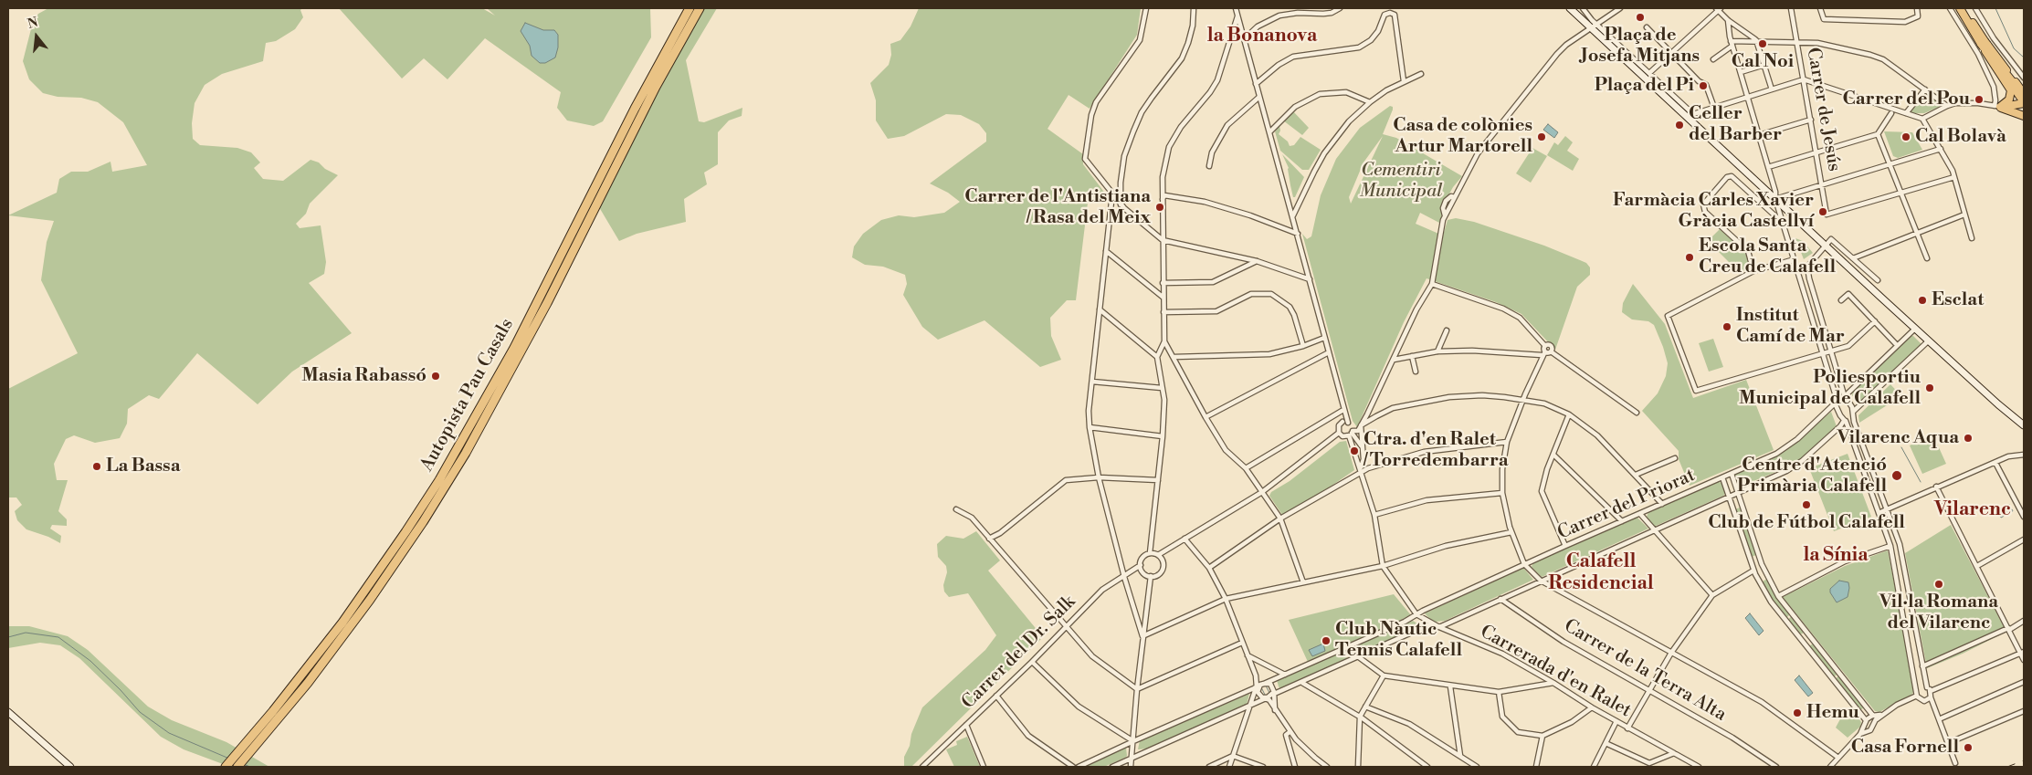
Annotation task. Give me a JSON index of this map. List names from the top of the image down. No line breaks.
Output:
{"streets":{"highway":["Autopista Pau Casals"],"street":["Carrer de Jesús","Carrer del Priorat","Carrer del Dr. Salk","Carrer de la Terra Alta","Carrerada d'en Ralet"]},"crossings":[["Carrer del Priorat","Carrerada d'en Ralet"]],"districts":["la Bonanova","Vilarenc","la Sínia","Calafell Residencial"],"parks":["Cementiri Municipal"],"places":["Plaça de Josefa Mitjans","Cal Noi","Plaça del Pi","Carrer del Pou","Celler del Barber","Casa de colònies Artur Martorell","Cal Bolavà","Carrer de l'Antistiana / Rasa del Meix","Farmàcia Carles Xavier Gràcia Castellví","Escola Santa Creu de Calafell","Esclat","Institut Camí de Mar","Masia Rabassó","Poliesportiu Municipal de Calafell","Vilarenc Aqua","Ctra. d'en Ralet / Torredembarra","La Bassa","Centre d'Atenció Primària Calafell","Club de Fútbol Calafell","Vil·la Romana del Vilarenc","Club Nàutic Tennis Calafell","Hemu","Casa Fornell"],"north":"top"}
